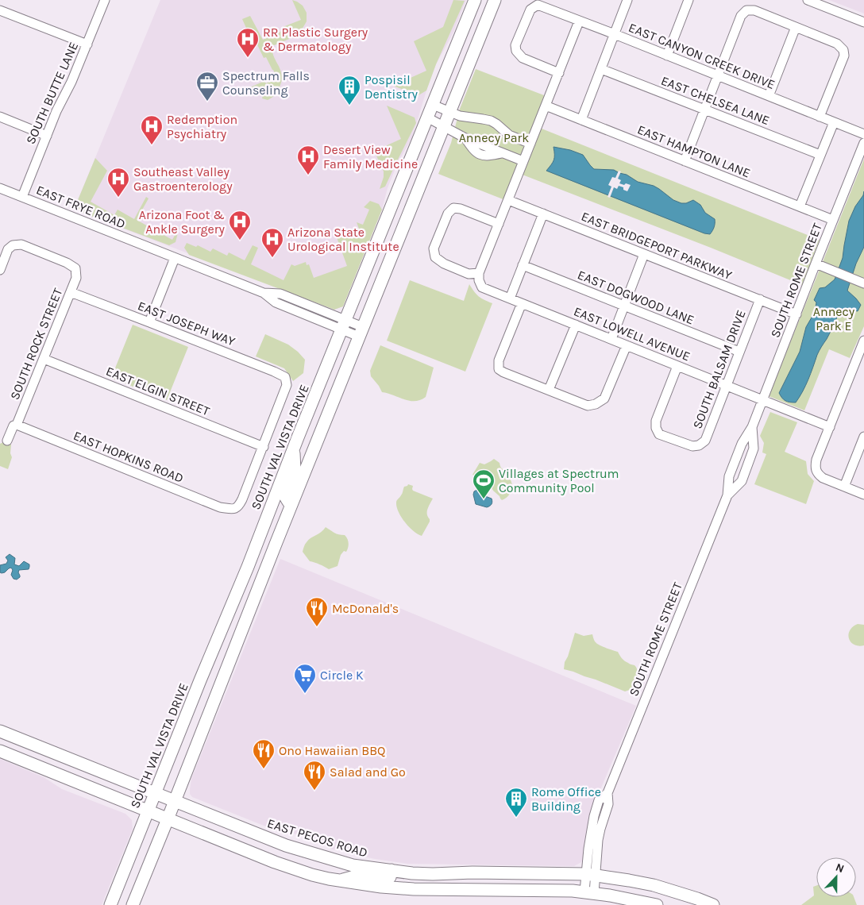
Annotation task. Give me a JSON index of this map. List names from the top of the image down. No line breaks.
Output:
{"streets":{"main road":["SOUTH VAL VISTA DRIVE","EAST PECOS ROAD"],"street":["EAST CANYON CREEK DRIVE","SOUTH BUTTE LANE","EAST CHELSEA LANE","EAST HAMPTON LANE","EAST FRYE ROAD","EAST BRIDGEPORT PARKWAY","SOUTH ROME STREET","EAST DOGWOOD LANE","EAST JOSEPH WAY","EAST LOWELL AVENUE","SOUTH ROCK STREET","SOUTH BALSAM DRIVE","EAST ELGIN STREET","EAST HOPKINS ROAD"]},"crossings":[["SOUTH BUTTE LANE","EAST FRYE ROAD"],["EAST HAMPTON LANE","SOUTH ROME STREET"],["EAST FRYE ROAD","SOUTH VAL VISTA DRIVE"],["EAST BRIDGEPORT PARKWAY","SOUTH ROME STREET"],["EAST BRIDGEPORT PARKWAY","SOUTH BALSAM DRIVE"],["SOUTH ROME STREET","EAST LOWELL AVENUE"],["SOUTH ROME STREET","EAST PECOS ROAD"],["EAST DOGWOOD LANE","SOUTH BALSAM DRIVE"],["EAST JOSEPH WAY","SOUTH ROCK STREET"],["EAST JOSEPH WAY","EAST ELGIN STREET"],["EAST JOSEPH WAY","EAST HOPKINS ROAD"],["EAST LOWELL AVENUE","SOUTH BALSAM DRIVE"],["SOUTH ROCK STREET","EAST ELGIN STREET"],["SOUTH ROCK STREET","EAST HOPKINS ROAD"],["EAST ELGIN STREET","EAST HOPKINS ROAD"],["SOUTH VAL VISTA DRIVE","EAST PECOS ROAD"]],"parks":["Annecy Park","Annecy Park E"],"places":{"hospital":["RR Plastic Surgery & Dermatology","Redemption Psychiatry","Desert View Family Medicine","Southeast Valley Gastroenterology","Arizona Foot & Ankle Surgery","Arizona State Urological Institute"],"office":["Spectrum Falls Counseling"],"building":["Pospisil Dentistry","Rome Office Building"],"sports":["Villages at Spectrum Community Pool"],"restaurant":["McDonald's","Ono Hawaiian BBQ","Salad and Go"],"supermarket":["Circle K"]},"north":"top"}
